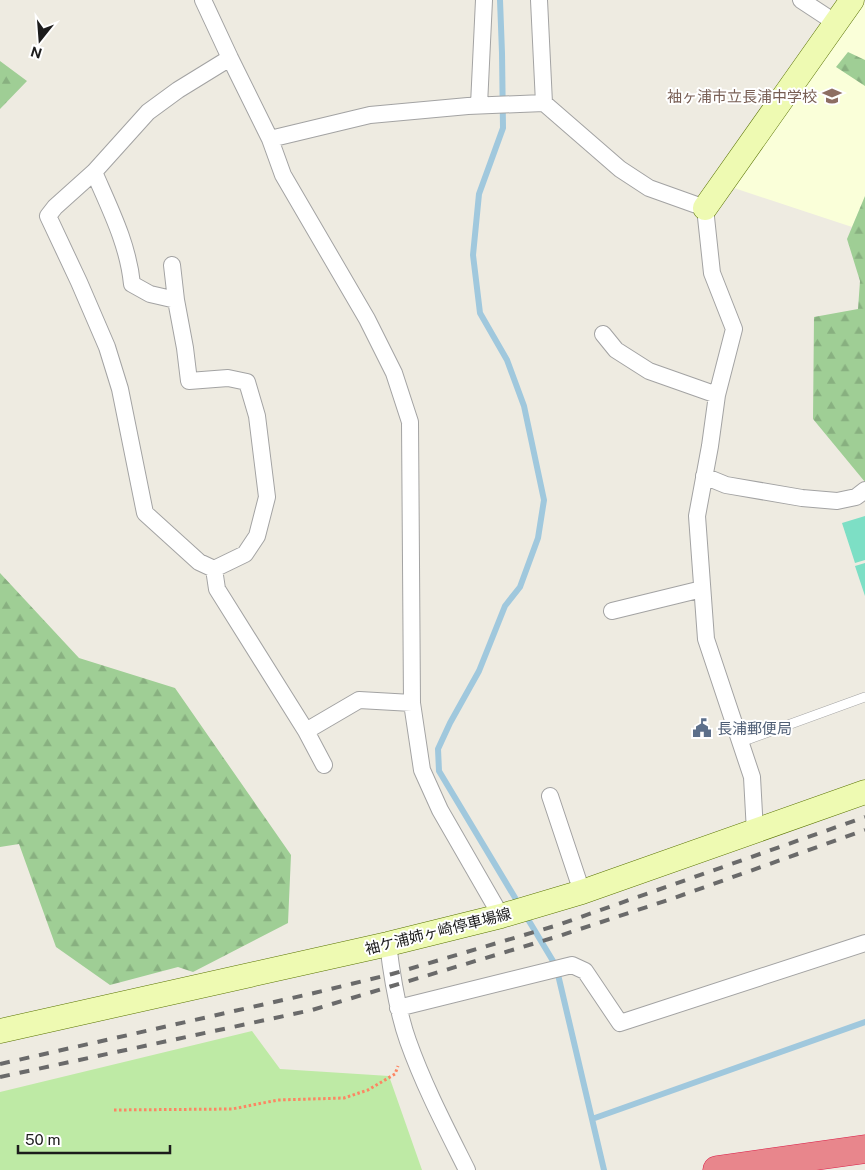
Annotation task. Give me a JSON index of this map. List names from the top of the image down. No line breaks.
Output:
{"streets":{"main road":["袖ケ浦姉ヶ崎停車場線"]},"places":{"school or university":["袖ヶ浦市立長浦中学校"],"public building":["長浦郵便局"]},"scale_bar":"50 m","north":"bottom"}
